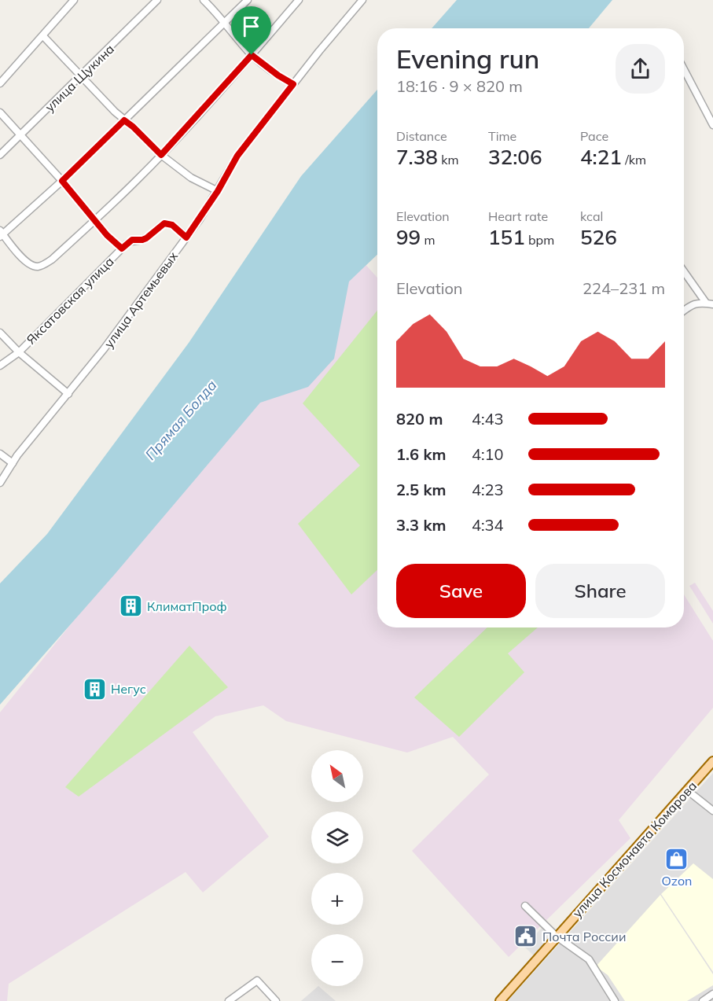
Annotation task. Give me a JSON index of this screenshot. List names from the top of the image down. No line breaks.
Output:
{"streets":{"main road":["улица Космонавта Комарова"],"street":["улица Щукина","улица Артемьевых","Яксатовская улица"]},"crossings":[["улица Артемьевых","Яксатовская улица"]],"water":["Прямая Болда"],"places":{"building":["КлиматПроф","Негус"],"shop":["Ozon"],"public building":["Почта России"]},"north":"top left","page":{"heading":["Evening run","18:16 · 9 × 820 m"],"stats":[["Distance","7.38 km"],["Time","32:06"],["Pace","4:21 /km"],["Elevation","99 m"],["Heart rate","151 bpm"],["kcal","526"]],"chart":["Elevation","224–231 m"],"list":[{"name":"820 m","note":"4:43"},{"name":"1.6 km","note":"4:10"},{"name":"2.5 km","note":"4:23"},{"name":"3.3 km","note":"4:34"}],"buttons":["Save","Share"],"map_buttons":["+","−"]}}
